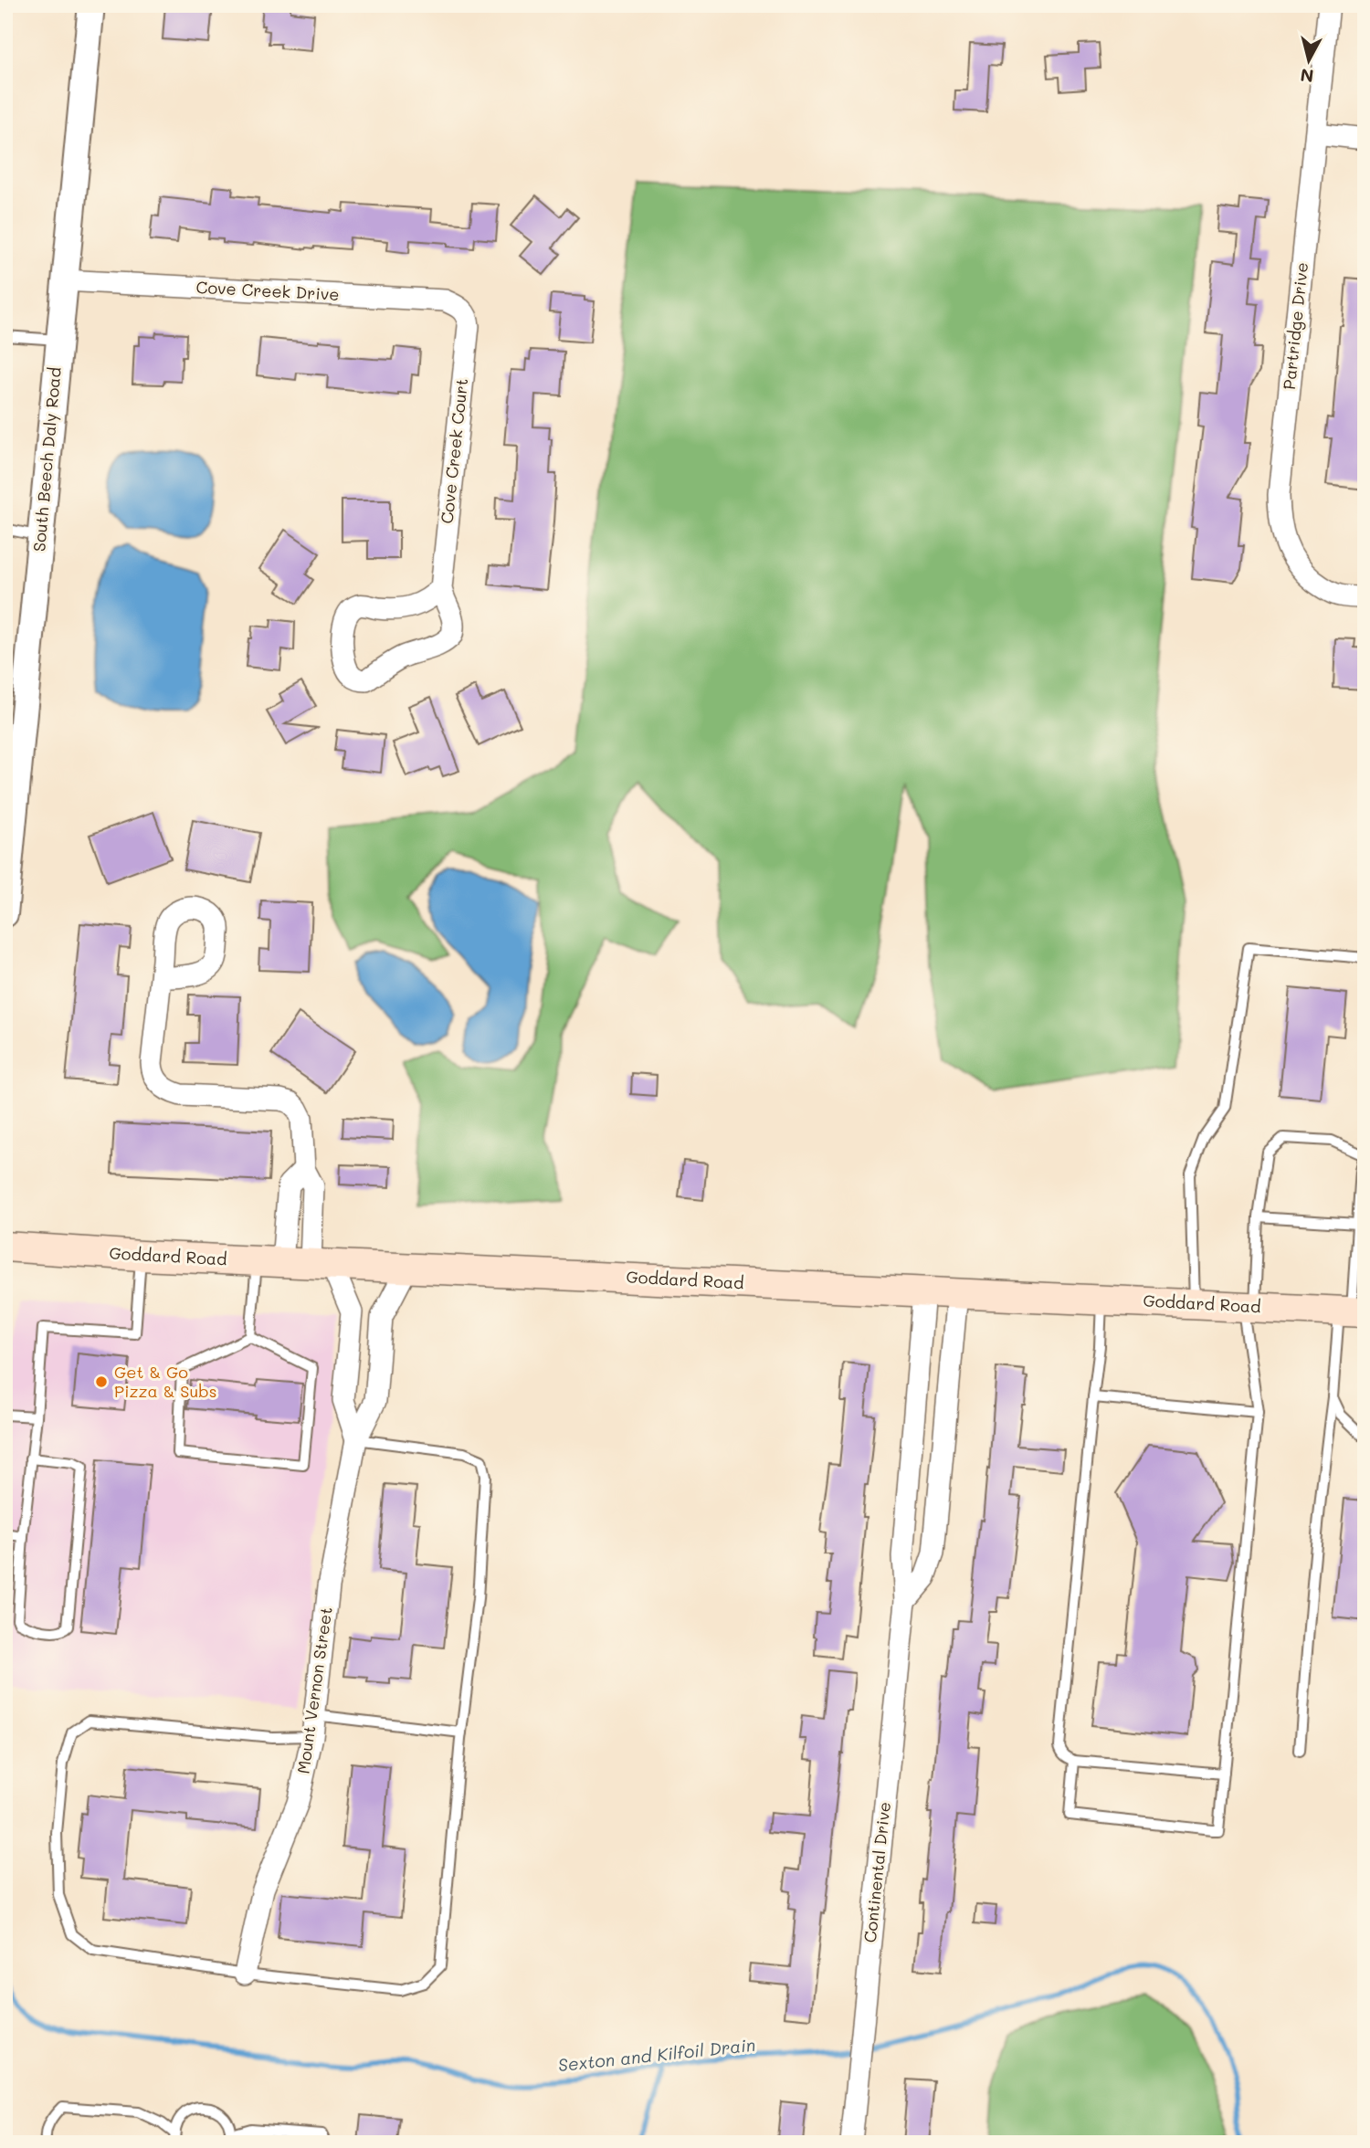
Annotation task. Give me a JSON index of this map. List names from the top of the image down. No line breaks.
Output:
{"streets":{"main road":["Goddard Road"],"street":["Cove Creek Drive","Partridge Drive","Cove Creek Court","South Beech Daly Road","Mount Vernon Street","Continental Drive"]},"crossings":[["Cove Creek Drive","Cove Creek Court"],["Cove Creek Drive","South Beech Daly Road"],["Goddard Road","Mount Vernon Street"],["Goddard Road","Continental Drive"]],"water":["Sexton and Kilfoil Drain"],"places":["Get & Go Pizza & Subs"],"north":"bottom"}
